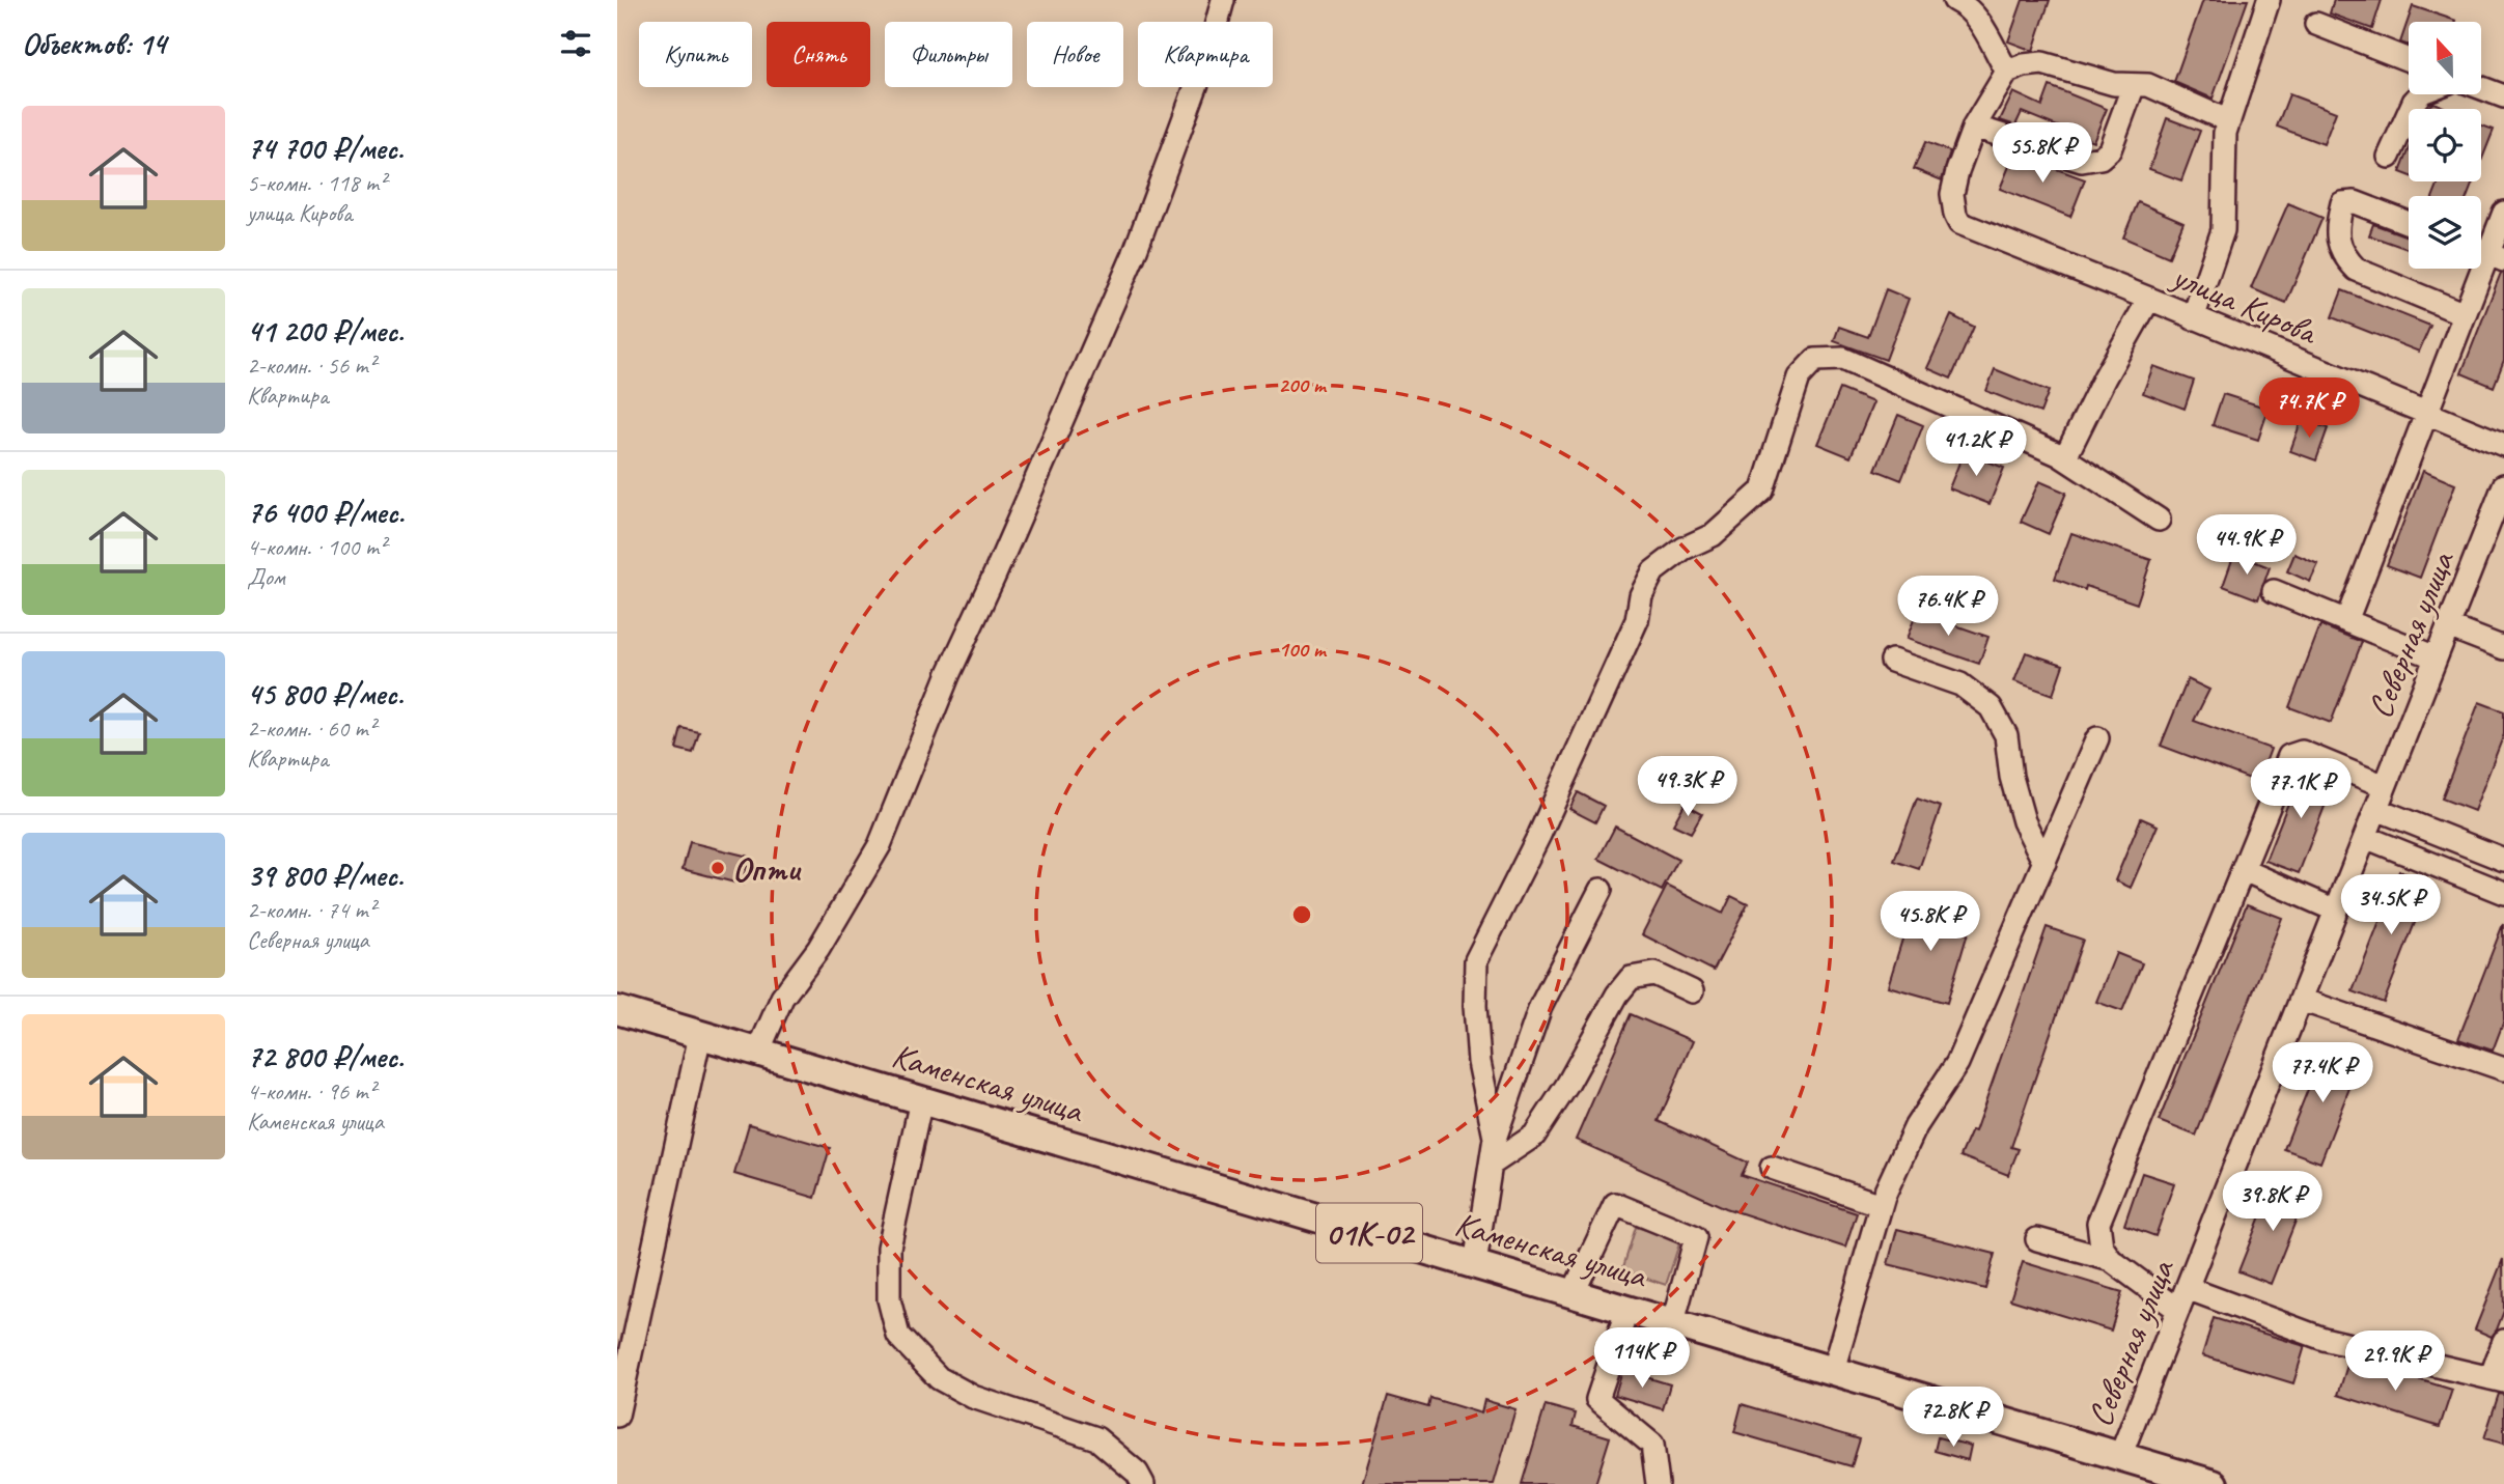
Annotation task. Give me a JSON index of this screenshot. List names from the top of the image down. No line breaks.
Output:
{"streets":{"main road":["Каменская улица","01К-02"],"street":["улица Кирова","Северная улица"]},"crossings":[["Северная улица","Каменская улица"]],"places":["Опти"],"north":"top","page":{"heading":"Объектов: 14","chip":["Купить","Снять","Фильтры","Новое","Квартира"],"list":[{"name":"74 700 ₽/мес.","note":"5-комн. · 118 m² · улица Кирова"},{"name":"41 200 ₽/мес.","note":"2-комн. · 56 m² · Квартира"},{"name":"76 400 ₽/мес.","note":"4-комн. · 100 m² · Дом"},{"name":"45 800 ₽/мес.","note":"2-комн. · 60 m² · Квартира"},{"name":"39 800 ₽/мес.","note":"2-комн. · 74 m² · Северная улица"},{"name":"72 800 ₽/мес.","note":"4-комн. · 96 m² · Каменская улица"}],"price":["55.8K ₽","74.7K ₽","41.2K ₽","44.9K ₽","76.4K ₽","49.3K ₽","77.1K ₽","34.5K ₽","45.8K ₽","77.4K ₽","39.8K ₽","114K ₽","29.9K ₽","72.8K ₽"]},"rings":["200 m","100 m"]}
